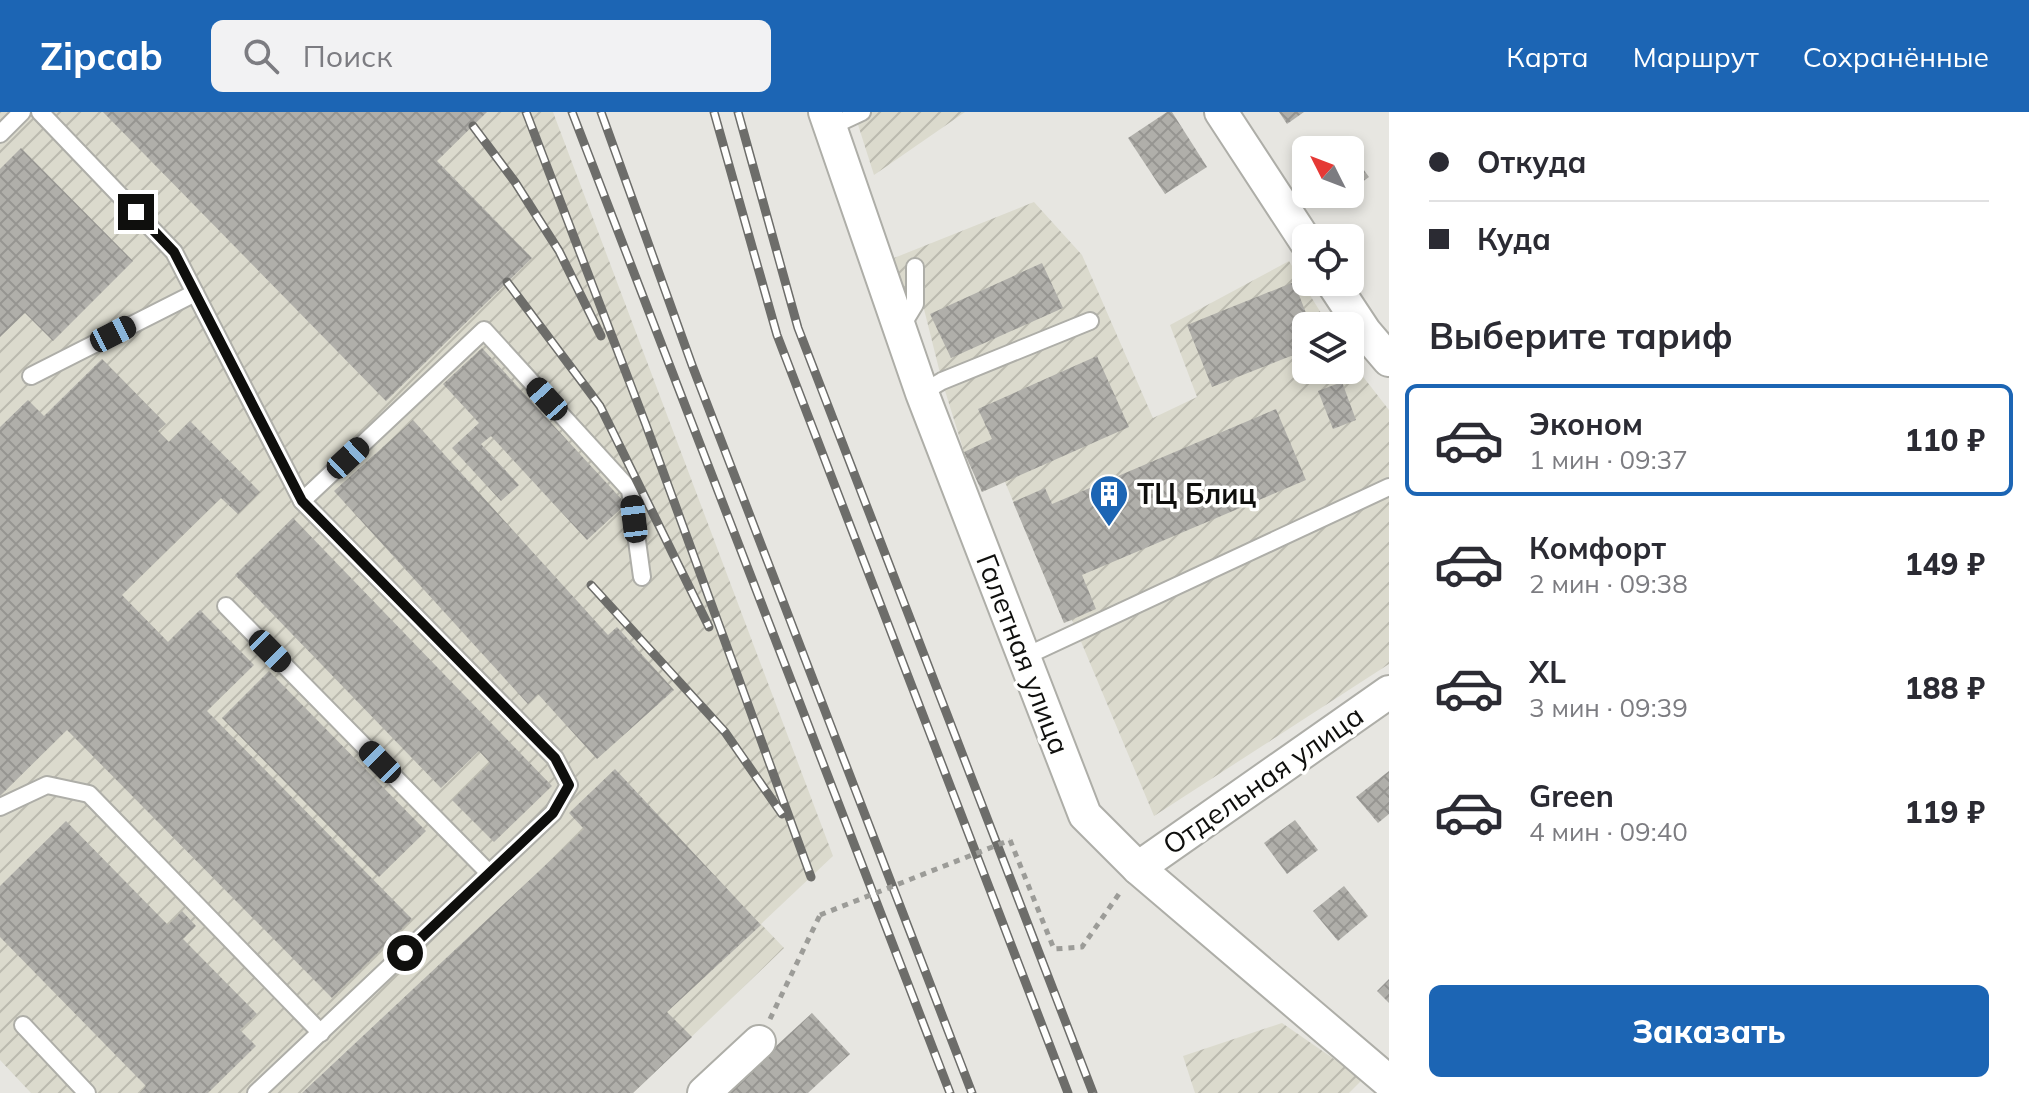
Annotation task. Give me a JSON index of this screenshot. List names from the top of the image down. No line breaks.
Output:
{"streets":{"street":["Галетная улица","Отдельная улица"]},"crossings":[["Галетная улица","Отдельная улица"]],"places":{"building":["ТЦ Блиц"]},"north":"top left","page":{"header":"Zipcab","search":"Поиск","nav":["Карта","Маршрут","Сохранённые"],"banner":["Откуда","Куда"],"heading":"Выберите тариф","list":[{"name":"Эконом","note":"1 мин · 09:37","value":"110 ₽"},{"name":"Комфорт","note":"2 мин · 09:38","value":"149 ₽"},{"name":"XL","note":"3 мин · 09:39","value":"188 ₽"},{"name":"Green","note":"4 мин · 09:40","value":"119 ₽"}],"buttons":"Заказать"}}
